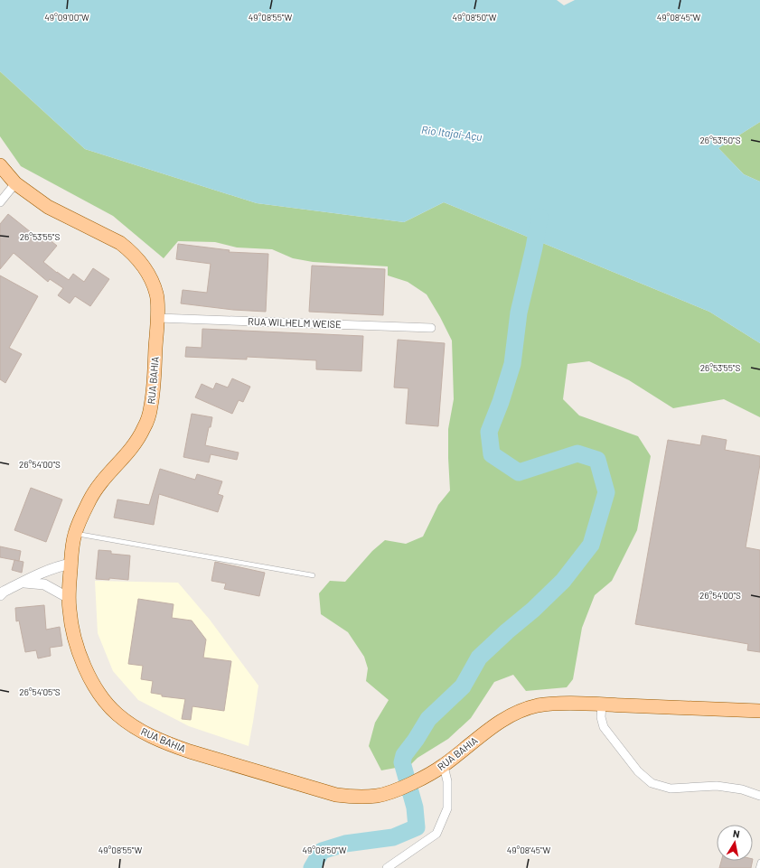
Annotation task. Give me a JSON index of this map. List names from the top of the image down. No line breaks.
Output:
{"streets":{"main road":["RUA BAHIA"],"street":["RUA WILHELM WEISE"]},"crossings":[["RUA WILHELM WEISE","RUA BAHIA"]],"water":["Rio Itajaí-Açu"],"north":"top","coordinates":["49°09'00\"W","49°08'55\"W","49°08'50\"W","49°08'45\"W","26°53'50\"S","26°53'55\"S","26°54'00\"S","26°54'05\"S"]}
